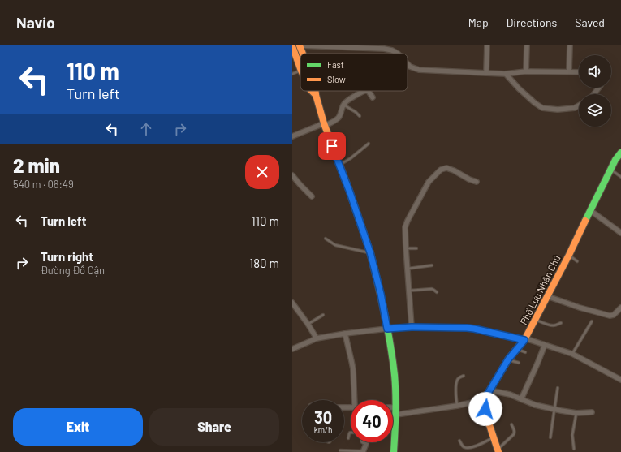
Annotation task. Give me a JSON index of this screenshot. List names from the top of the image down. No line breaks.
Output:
{"streets":{"main road":["Phố Lưu Nhân Chú"]},"legend":["Fast","Slow"],"page":{"header":"Navio","nav":["Map","Directions","Saved"],"turn":["110 m","Turn left"],"heading":["2 min","540 m · 06:49"],"list":[{"name":"Turn left","value":"110 m"},{"name":"Turn right","note":"Đường Đỗ Cận","value":"180 m"}],"speed":"30 km/h","limit":"40","buttons":["Exit","Share"]}}
